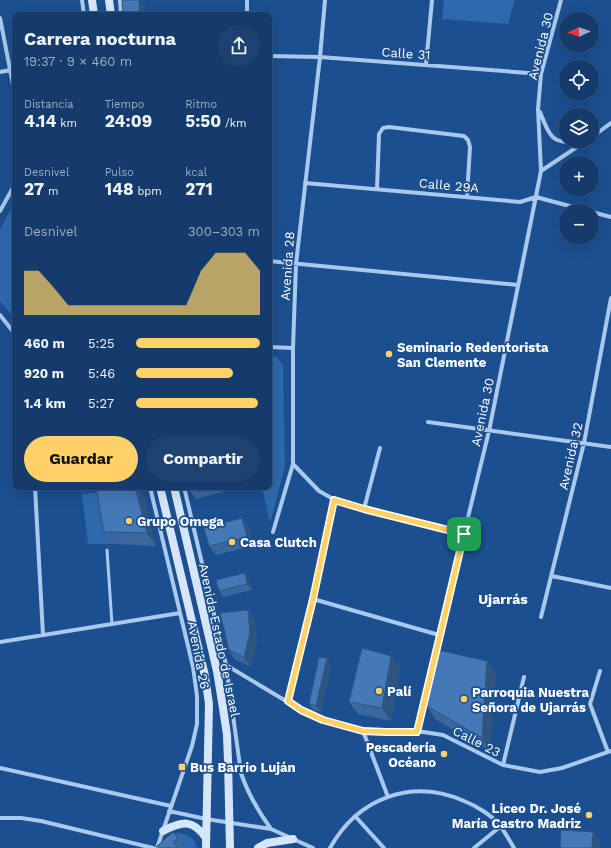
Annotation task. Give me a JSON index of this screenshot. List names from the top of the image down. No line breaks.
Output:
{"streets":{"main road":["Avenida Estado de Israel"],"street":["Avenida 30","Calle 31","Calle 29A","Avenida 28","Avenida 32","Avenida 26","Calle 23"]},"crossings":[["Avenida 30","Calle 31"],["Avenida 30","Calle 29A"],["Calle 31","Avenida 28"],["Calle 29A","Avenida 28"]],"districts":["Ujarrás"],"places":{"other":["Seminario Redentorista San Clemente","Grupo Omega","Casa Clutch","Palí","Parroquia Nuestra Señora de Ujarrás","Pescadería Océano","Liceo Dr. José María Castro Madriz"],"transit":["Bus Barrio Luján"]},"north":"left","page":{"map_buttons":["+","−"],"heading":["Carrera nocturna","19:37 · 9 × 460 m"],"stats":[["Distancia","4.14 km"],["Tiempo","24:09"],["Ritmo","5:50 /km"],["Desnivel","27 m"],["Pulso","148 bpm"],["kcal","271"]],"chart":["Desnivel","300–303 m"],"list":[{"name":"460 m","note":"5:25"},{"name":"920 m","note":"5:46"},{"name":"1.4 km","note":"5:27"}],"buttons":["Guardar","Compartir"]}}
